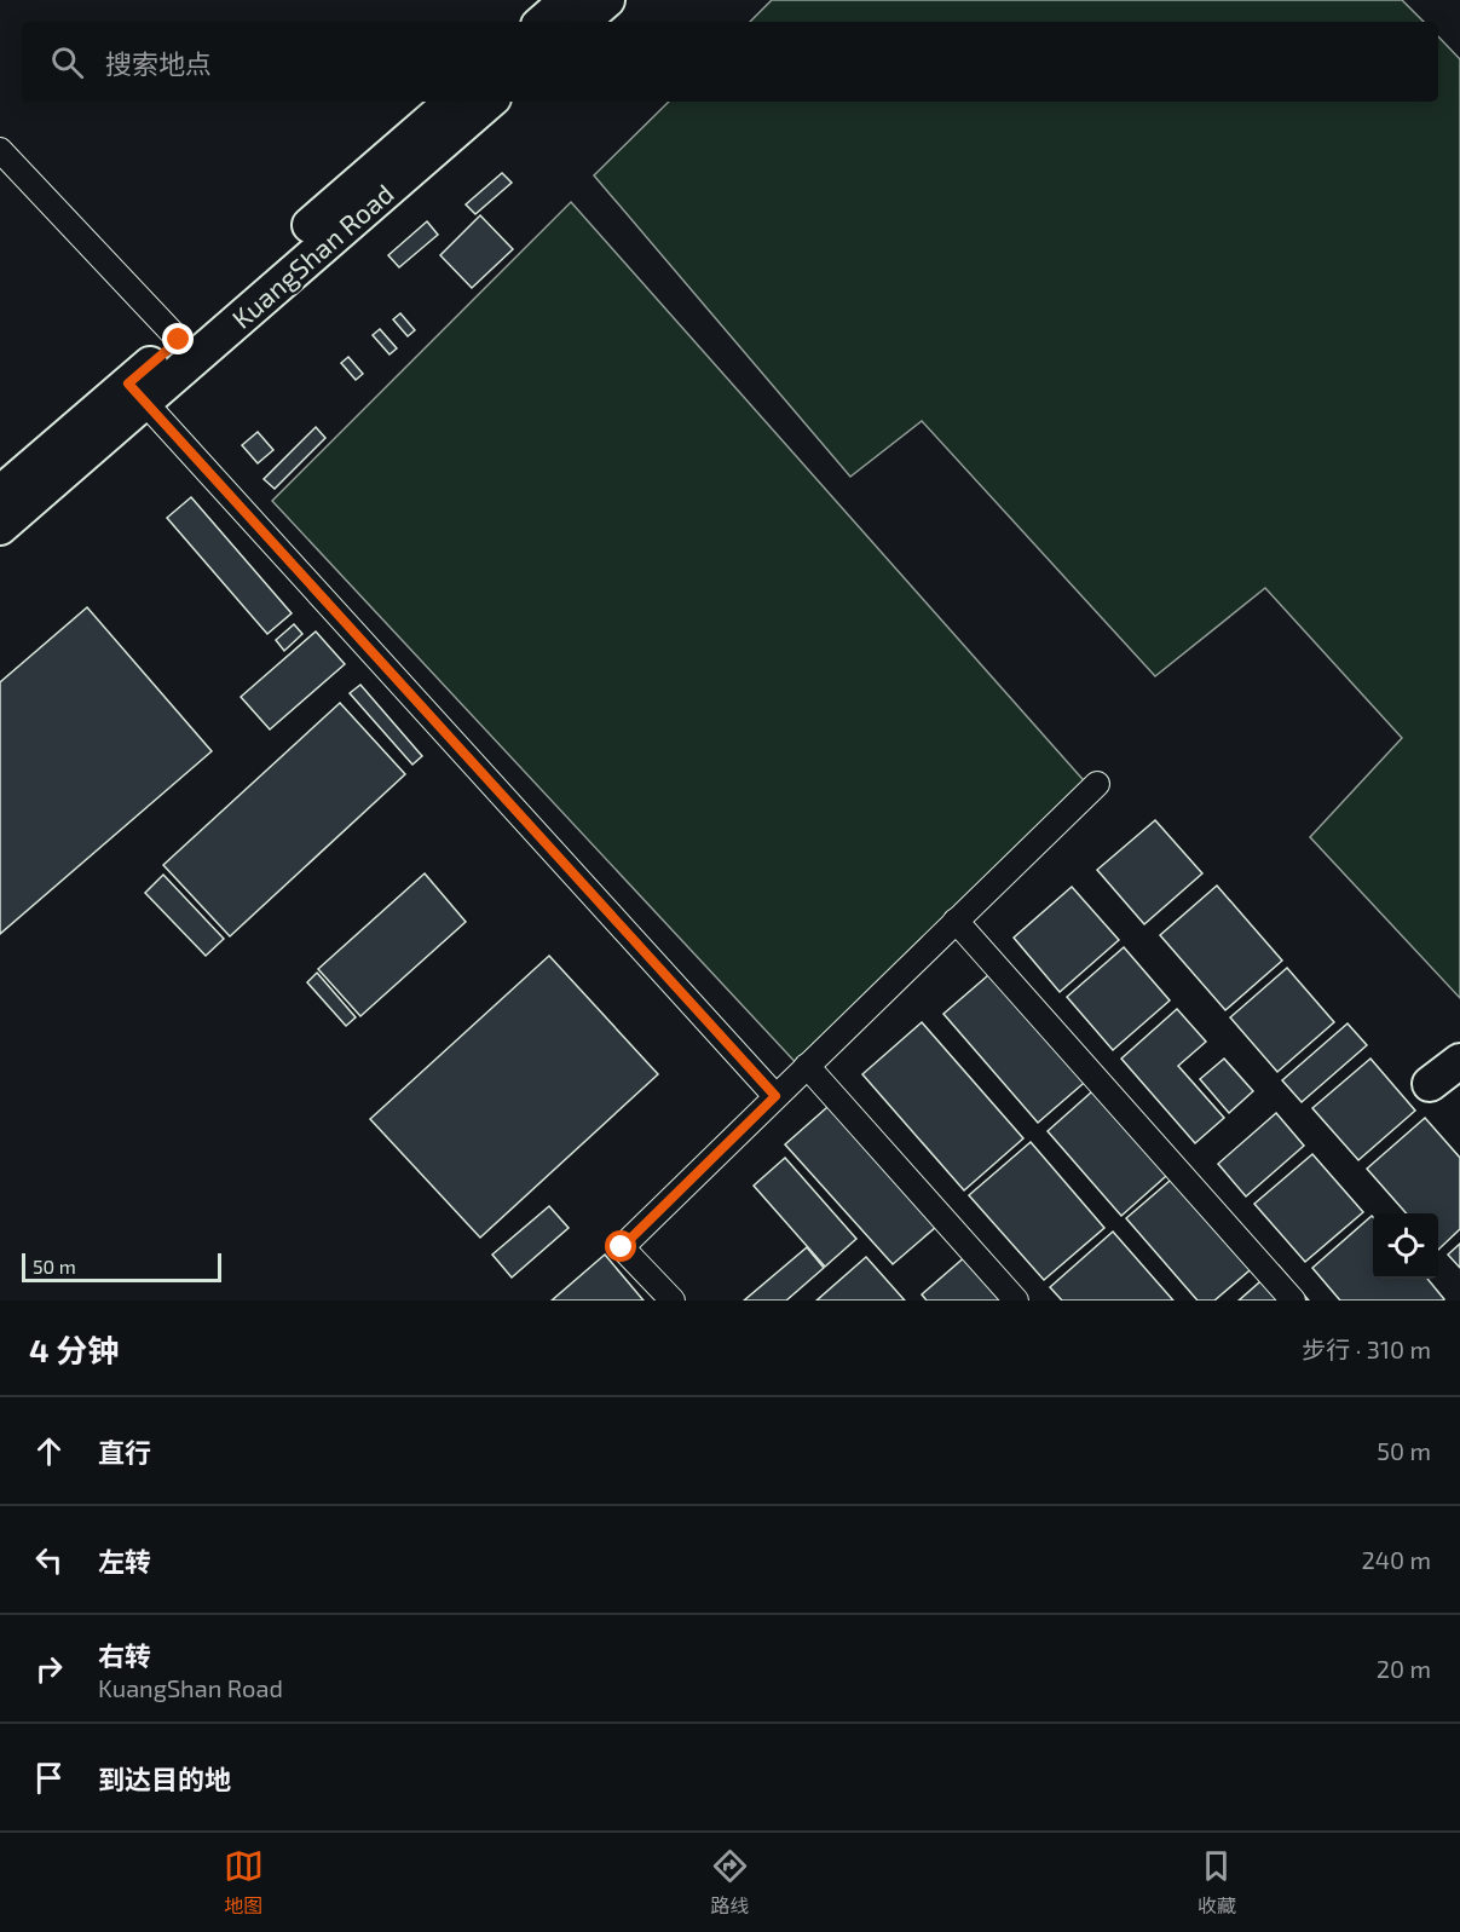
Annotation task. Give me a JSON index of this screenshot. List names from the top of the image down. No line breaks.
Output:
{"streets":{"main road":["KuangShan Road"]},"scale_bar":"50 m","page":{"search":"搜索地点","scale":"50 m","heading":["4 分钟","步行 · 310 m"],"list":[["直行","50 m"],["左转","240 m"],["右转","KuangShan Road","20 m"],"到达目的地"],"nav":["地图","路线","收藏"]}}
